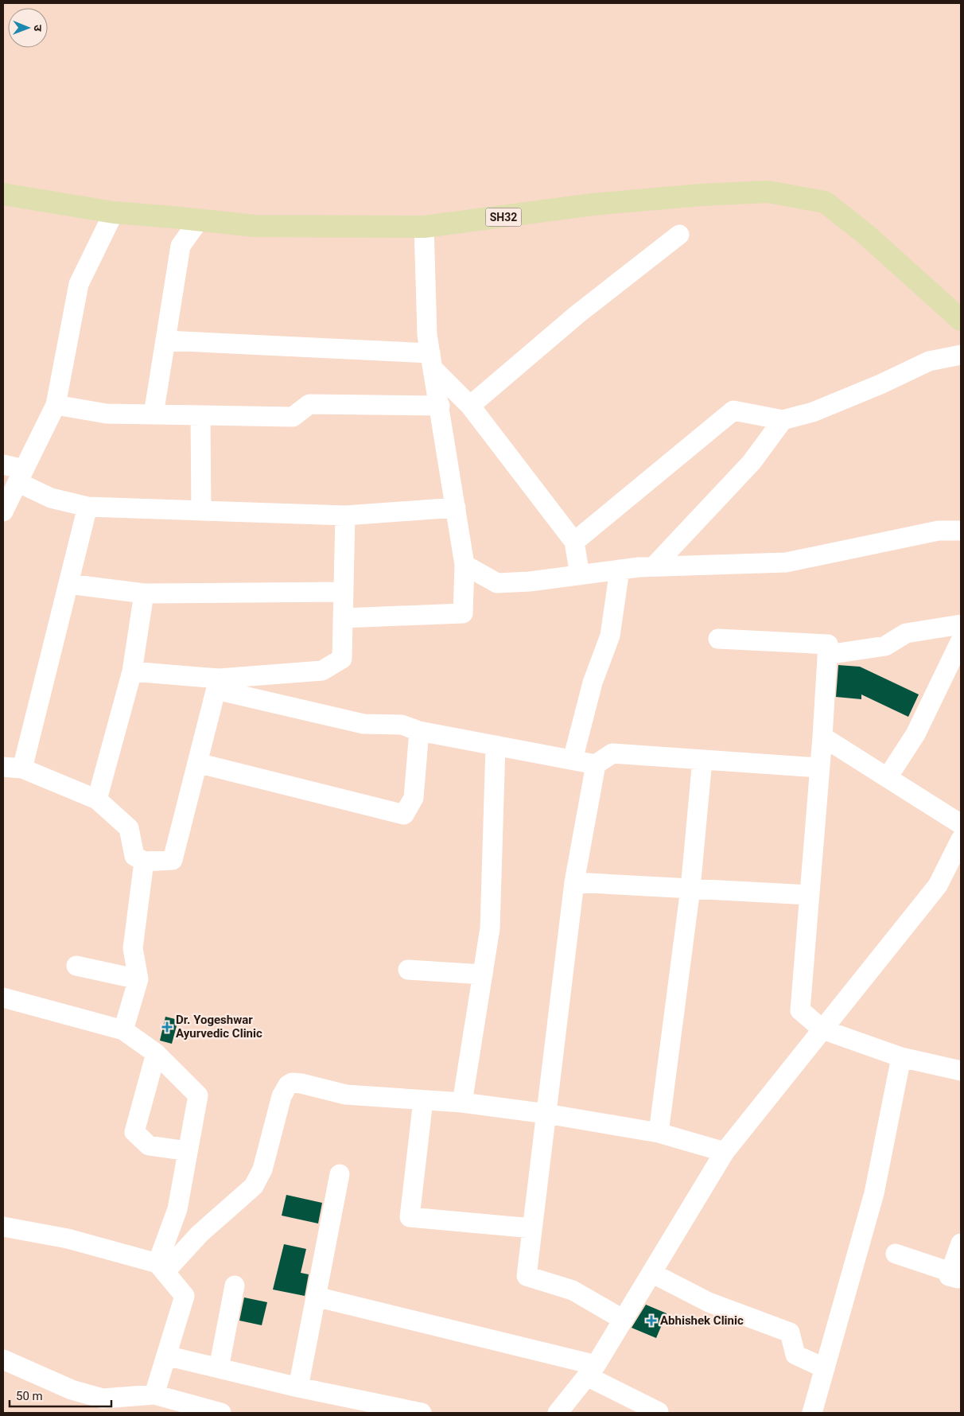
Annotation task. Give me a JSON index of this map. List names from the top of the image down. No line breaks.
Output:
{"streets":{"main road":["SH32"]},"places":{"health":["Dr. Yogeshwar Ayurvedic Clinic","Abhishek Clinic"]},"scale_bar":"50 m","north":"right"}
